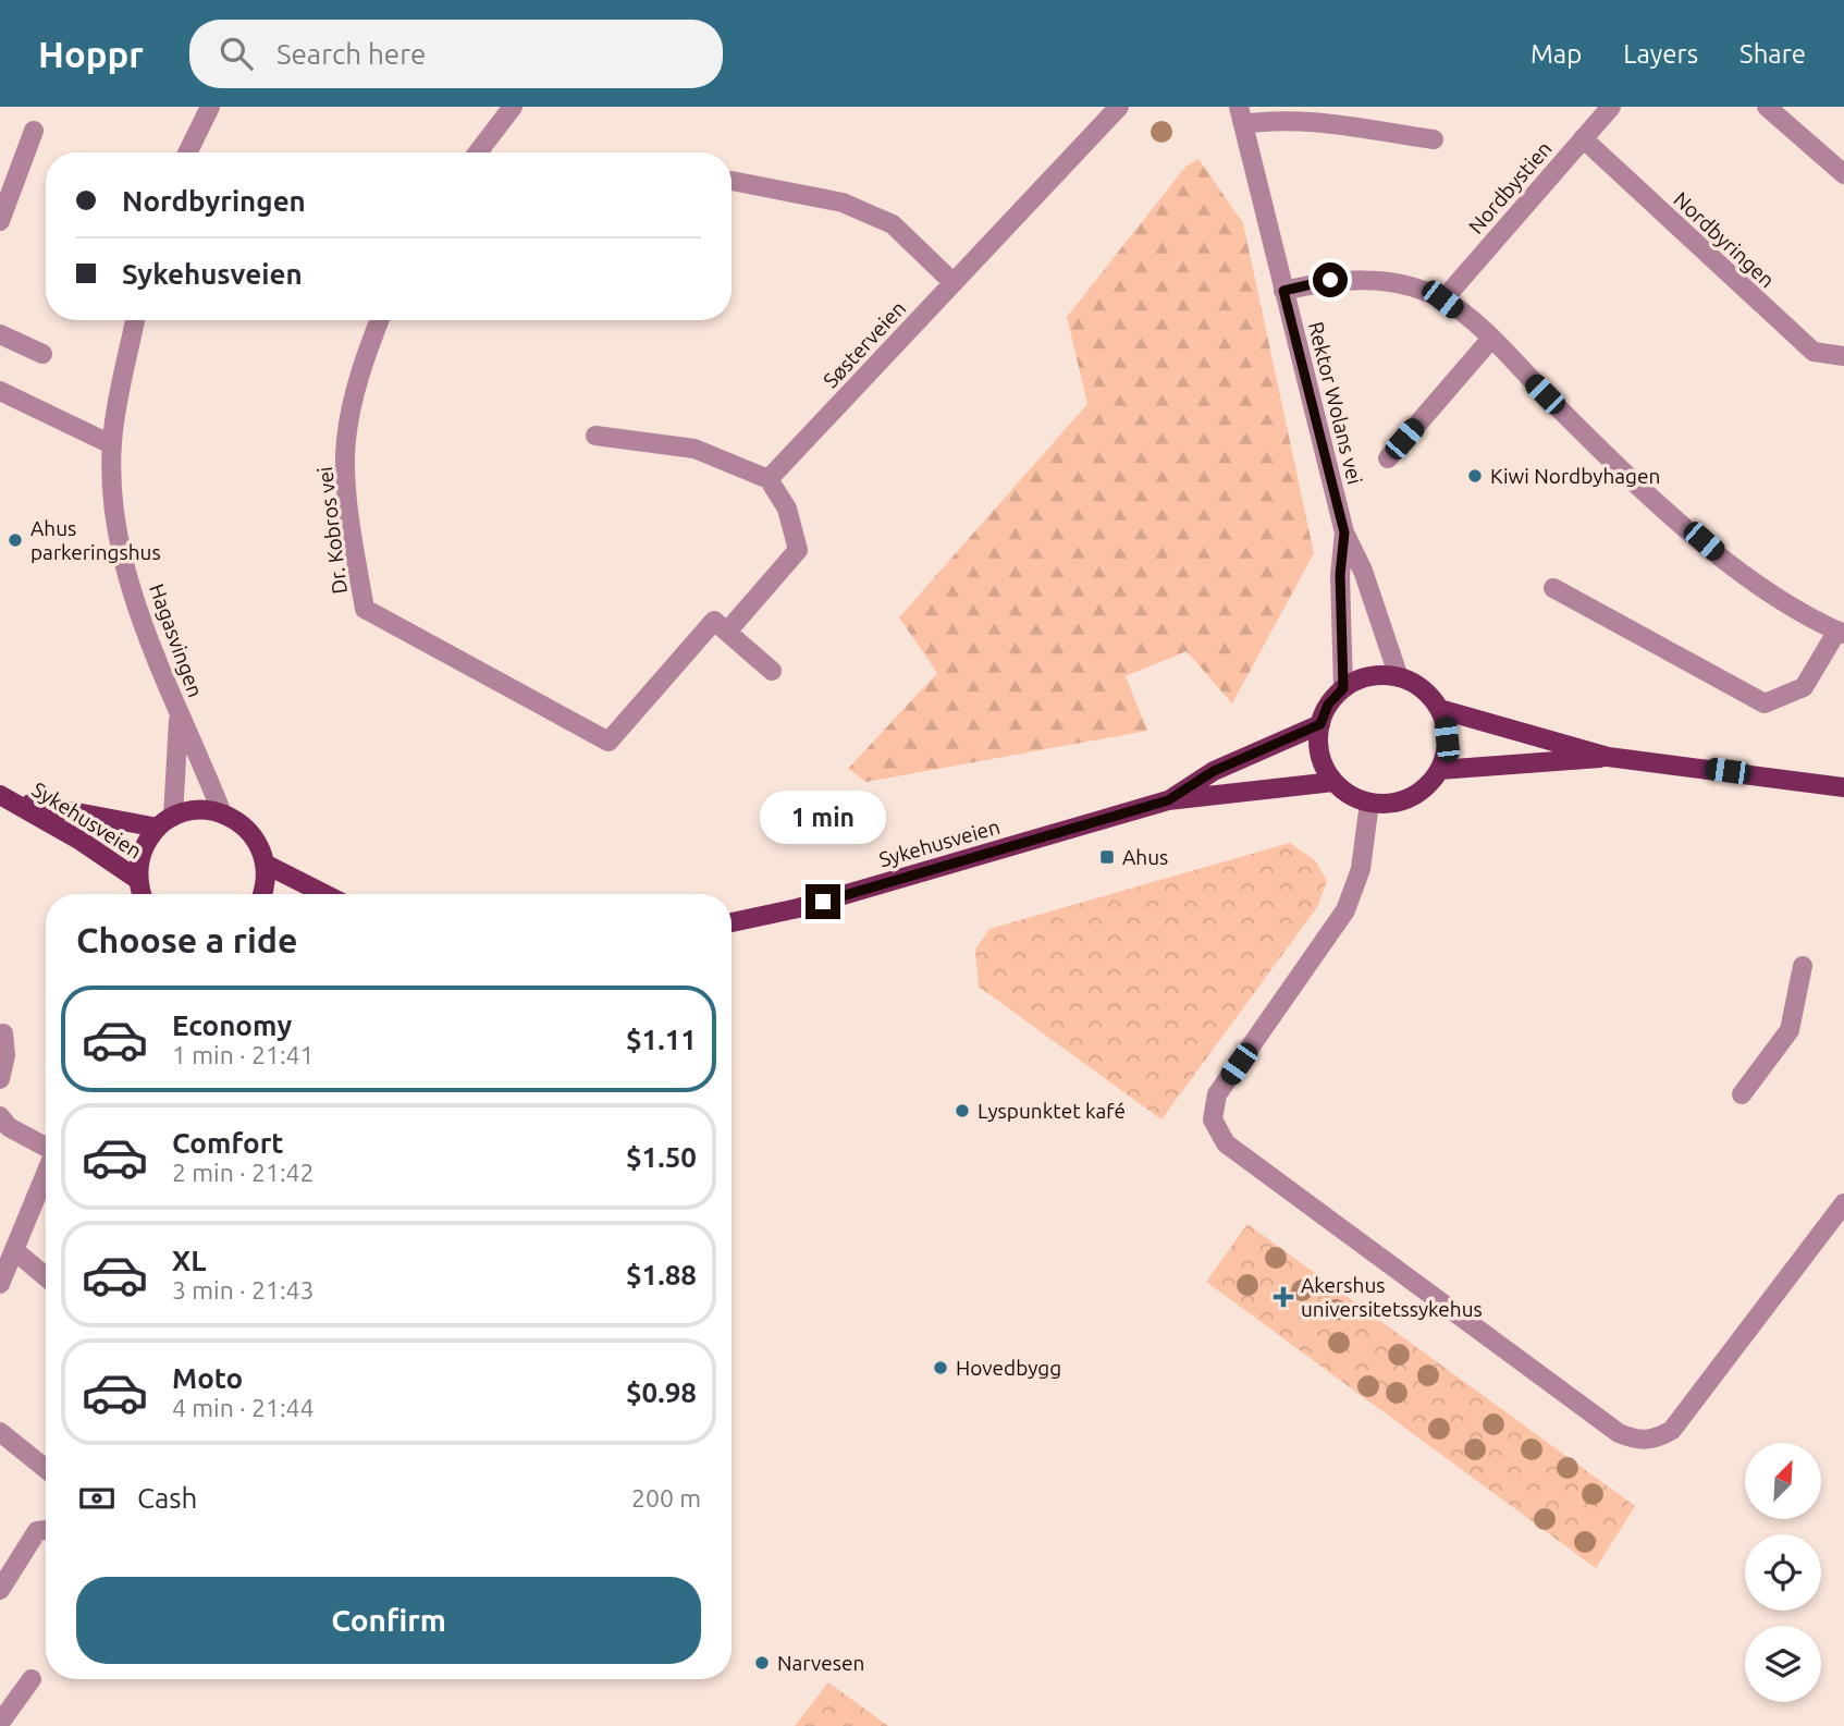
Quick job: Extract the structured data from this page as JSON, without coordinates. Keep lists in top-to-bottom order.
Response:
{
  "streets": {
    "main road": ["Sykehusveien"],
    "street": [
      "Nordbystien",
      "Nordbyringen",
      "Søsterveien",
      "Rektor Wolans vei",
      "Dr. Kobros vei",
      "Hagasvingen"
    ]
  },
  "crossings": [
    ["Nordbystien", "Nordbyringen"],
    ["Rektor Wolans vei", "Sykehusveien"],
    ["Hagasvingen", "Sykehusveien"]
  ],
  "places": {
    "other": [
      "Kiwi Nordbyhagen",
      "Ahus parkeringshus",
      "Lyspunktet kafé",
      "Hovedbygg",
      "Narvesen"
    ],
    "transit": ["Ahus"],
    "health": ["Akershus universitetssykehus"]
  },
  "north": "top right",
  "page": {
    "header": "Hoppr",
    "search": "Search here",
    "nav": ["Map", "Layers", "Share"],
    "banner": ["Nordbyringen", "Sykehusveien"],
    "bubble": "1 min",
    "heading": "Choose a ride",
    "list": [
      {
        "name": "Economy",
        "note": "1 min · 21:41",
        "value": "$1.11"
      },
      {
        "name": "Comfort",
        "note": "2 min · 21:42",
        "value": "$1.50"
      },
      {
        "name": "XL",
        "note": "3 min · 21:43",
        "value": "$1.88"
      },
      {
        "name": "Moto",
        "note": "4 min · 21:44",
        "value": "$0.98"
      }
    ],
    "pay": ["Cash", "200 m"],
    "buttons": "Confirm"
  }
}
